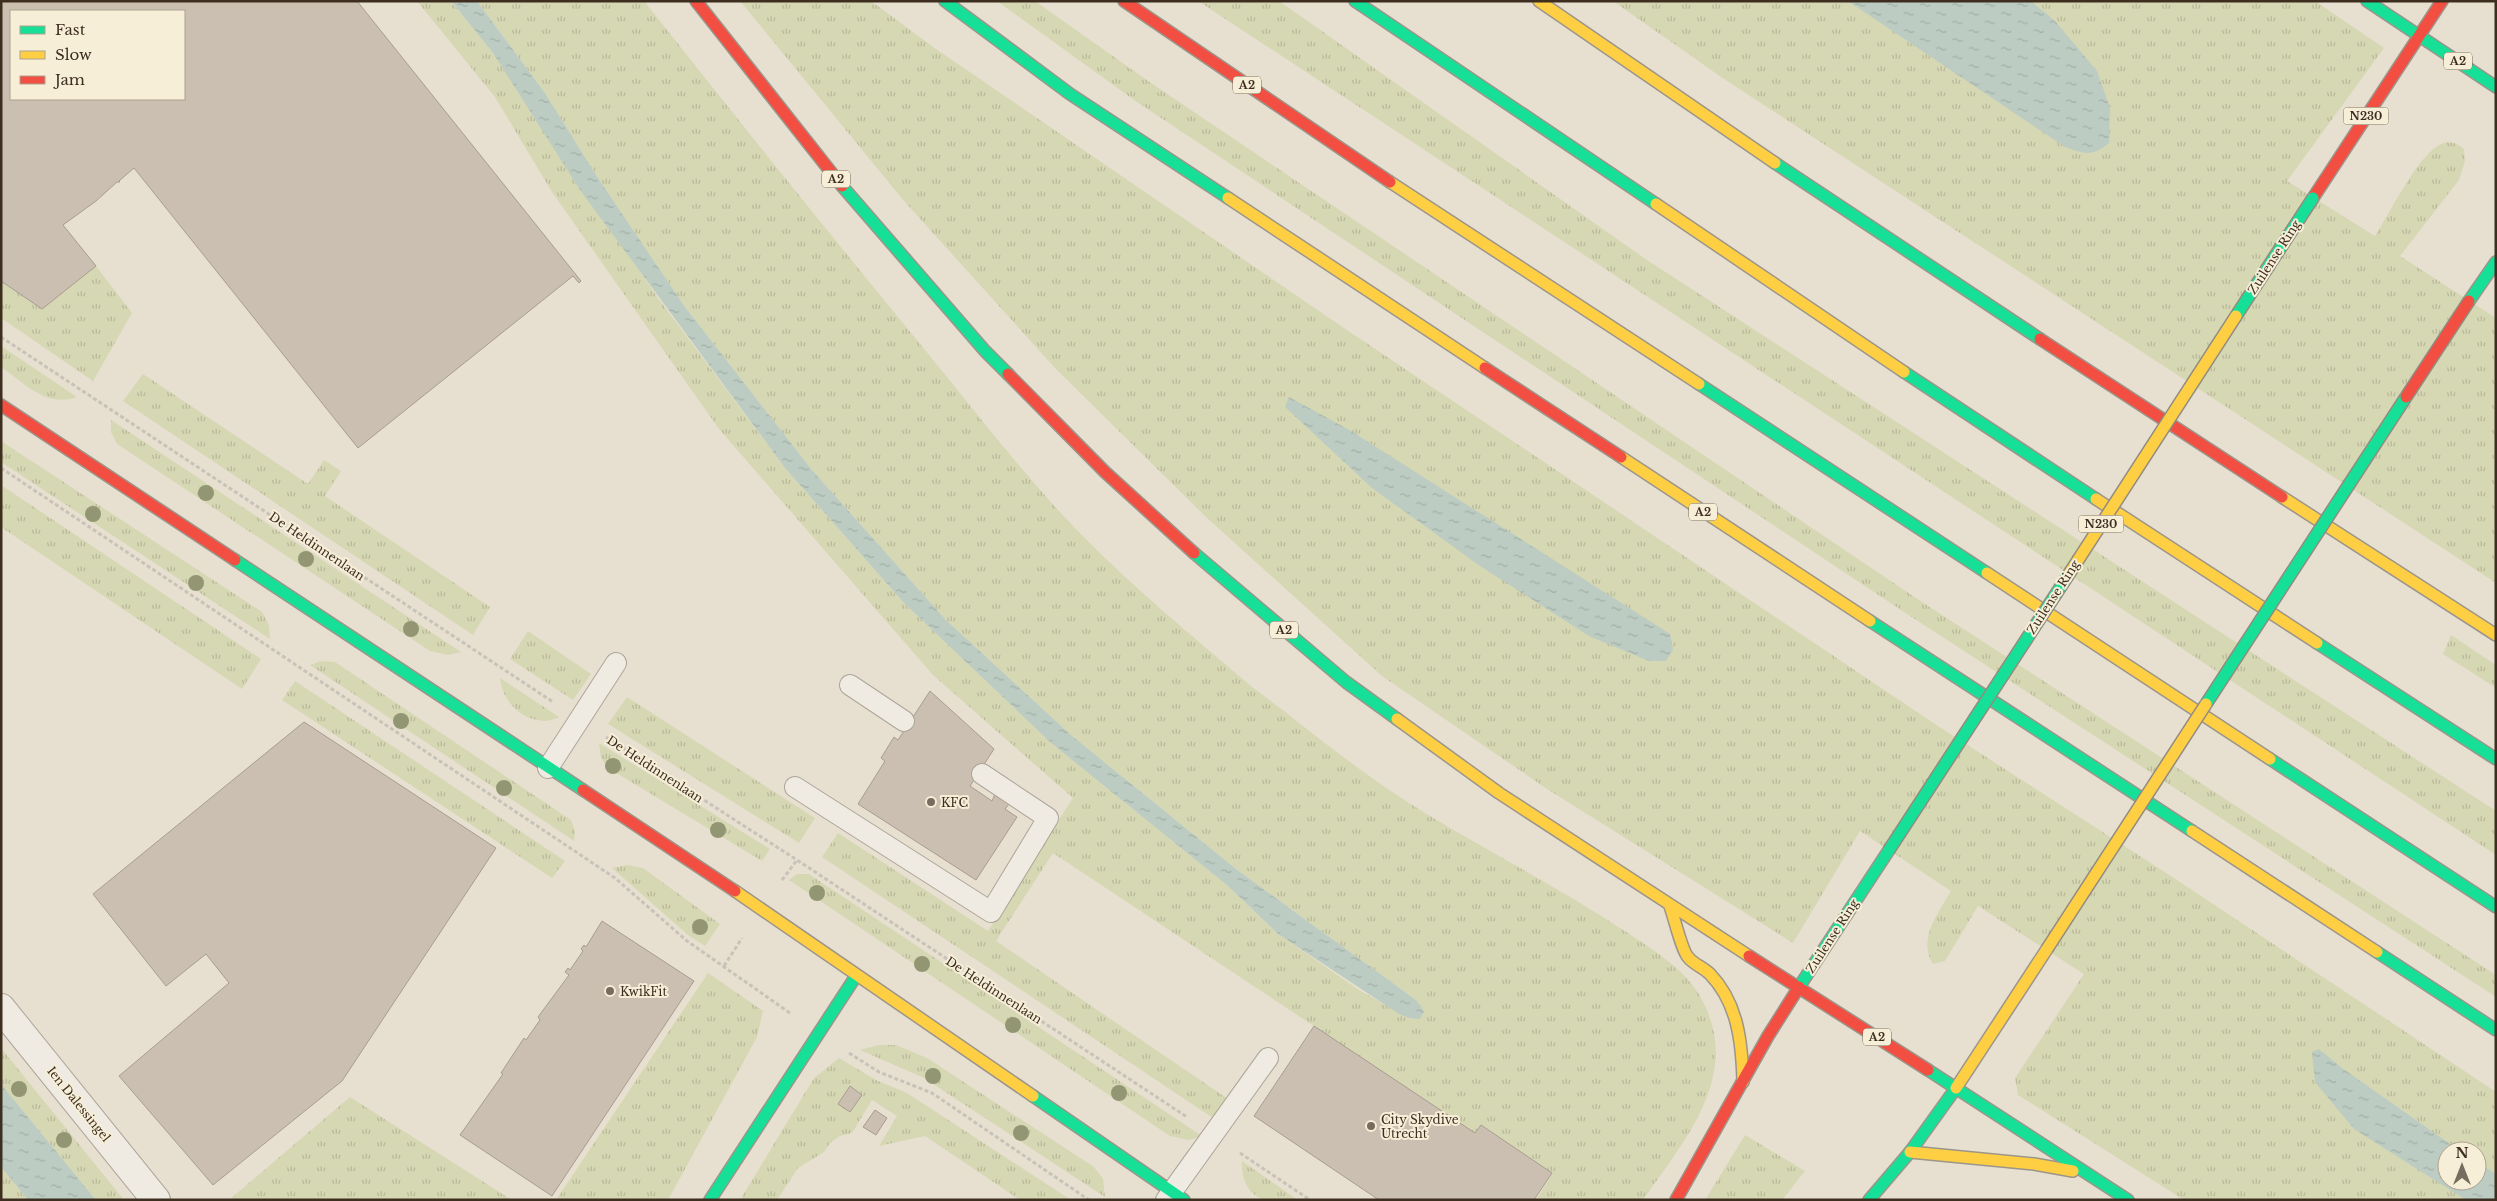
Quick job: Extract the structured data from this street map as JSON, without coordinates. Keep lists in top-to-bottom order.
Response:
{
  "streets": {
    "main road": ["A2", "N230", "Zuilense Ring"],
    "street": ["Ien Dalessingel"],
    "path": ["De Heldinnenlaan"]
  },
  "crossings": [
    ["A2", "Zuilense Ring"]
  ],
  "places": ["KFC", "KwikFit", "City Skydive Utrecht"],
  "legend": ["Fast", "Slow", "Jam"],
  "north": "top"
}
